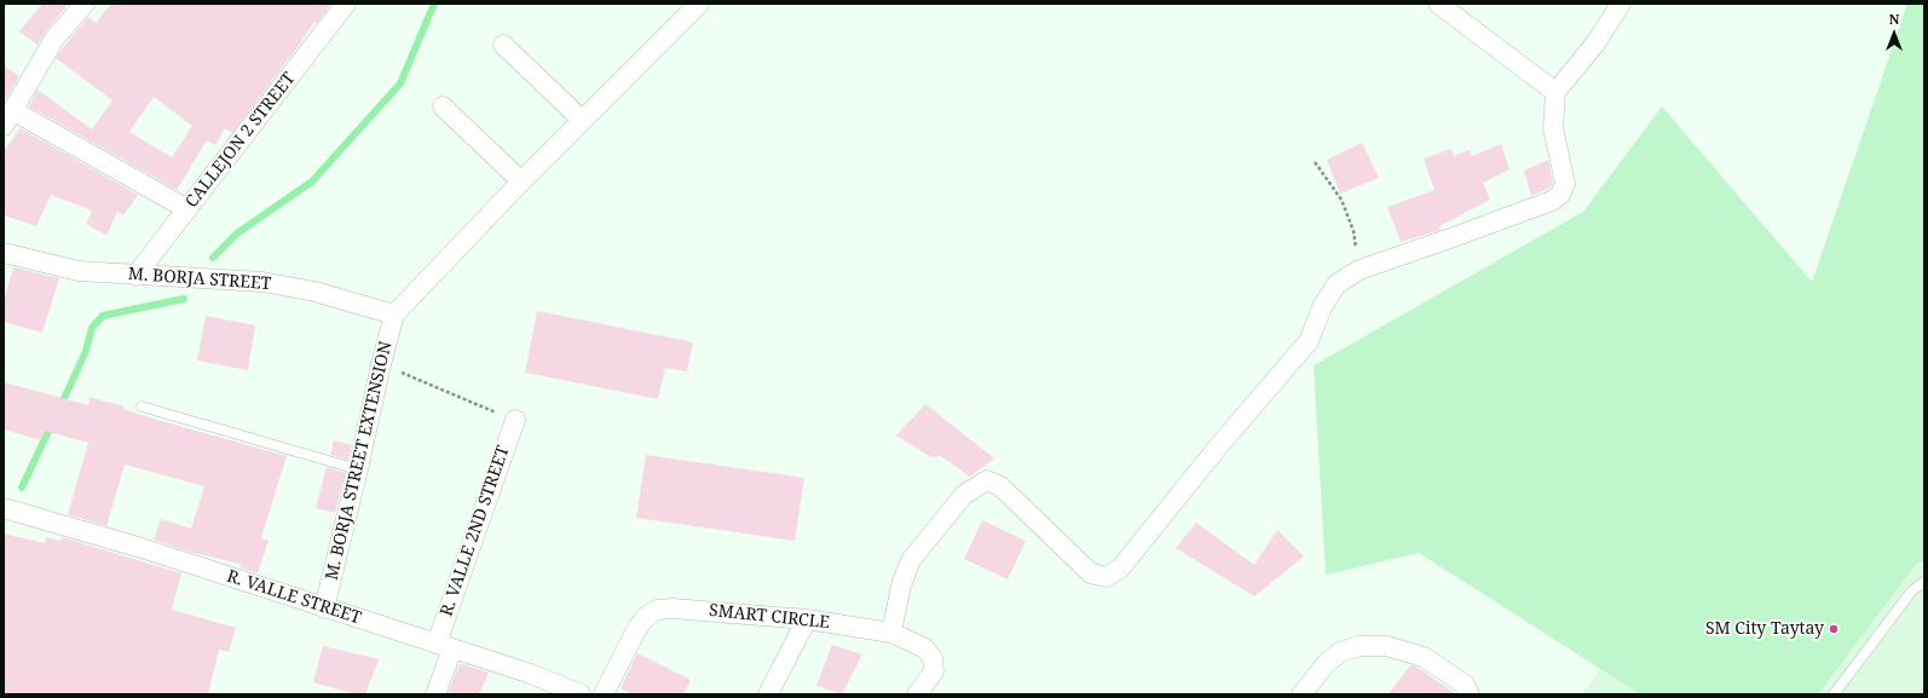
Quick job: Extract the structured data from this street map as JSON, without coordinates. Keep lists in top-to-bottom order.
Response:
{
  "streets": {
    "street": [
      "CALLEJON 2 STREET",
      "M. BORJA STREET",
      "M. BORJA STREET EXTENSION",
      "R. VALLE 2ND STREET",
      "R. VALLE STREET",
      "SMART CIRCLE"
    ]
  },
  "crossings": [
    ["CALLEJON 2 STREET", "M. BORJA STREET"],
    ["M. BORJA STREET", "M. BORJA STREET EXTENSION"],
    ["M. BORJA STREET EXTENSION", "R. VALLE STREET"],
    ["R. VALLE 2ND STREET", "R. VALLE STREET"]
  ],
  "places": ["SM City Taytay"],
  "north": "top"
}
